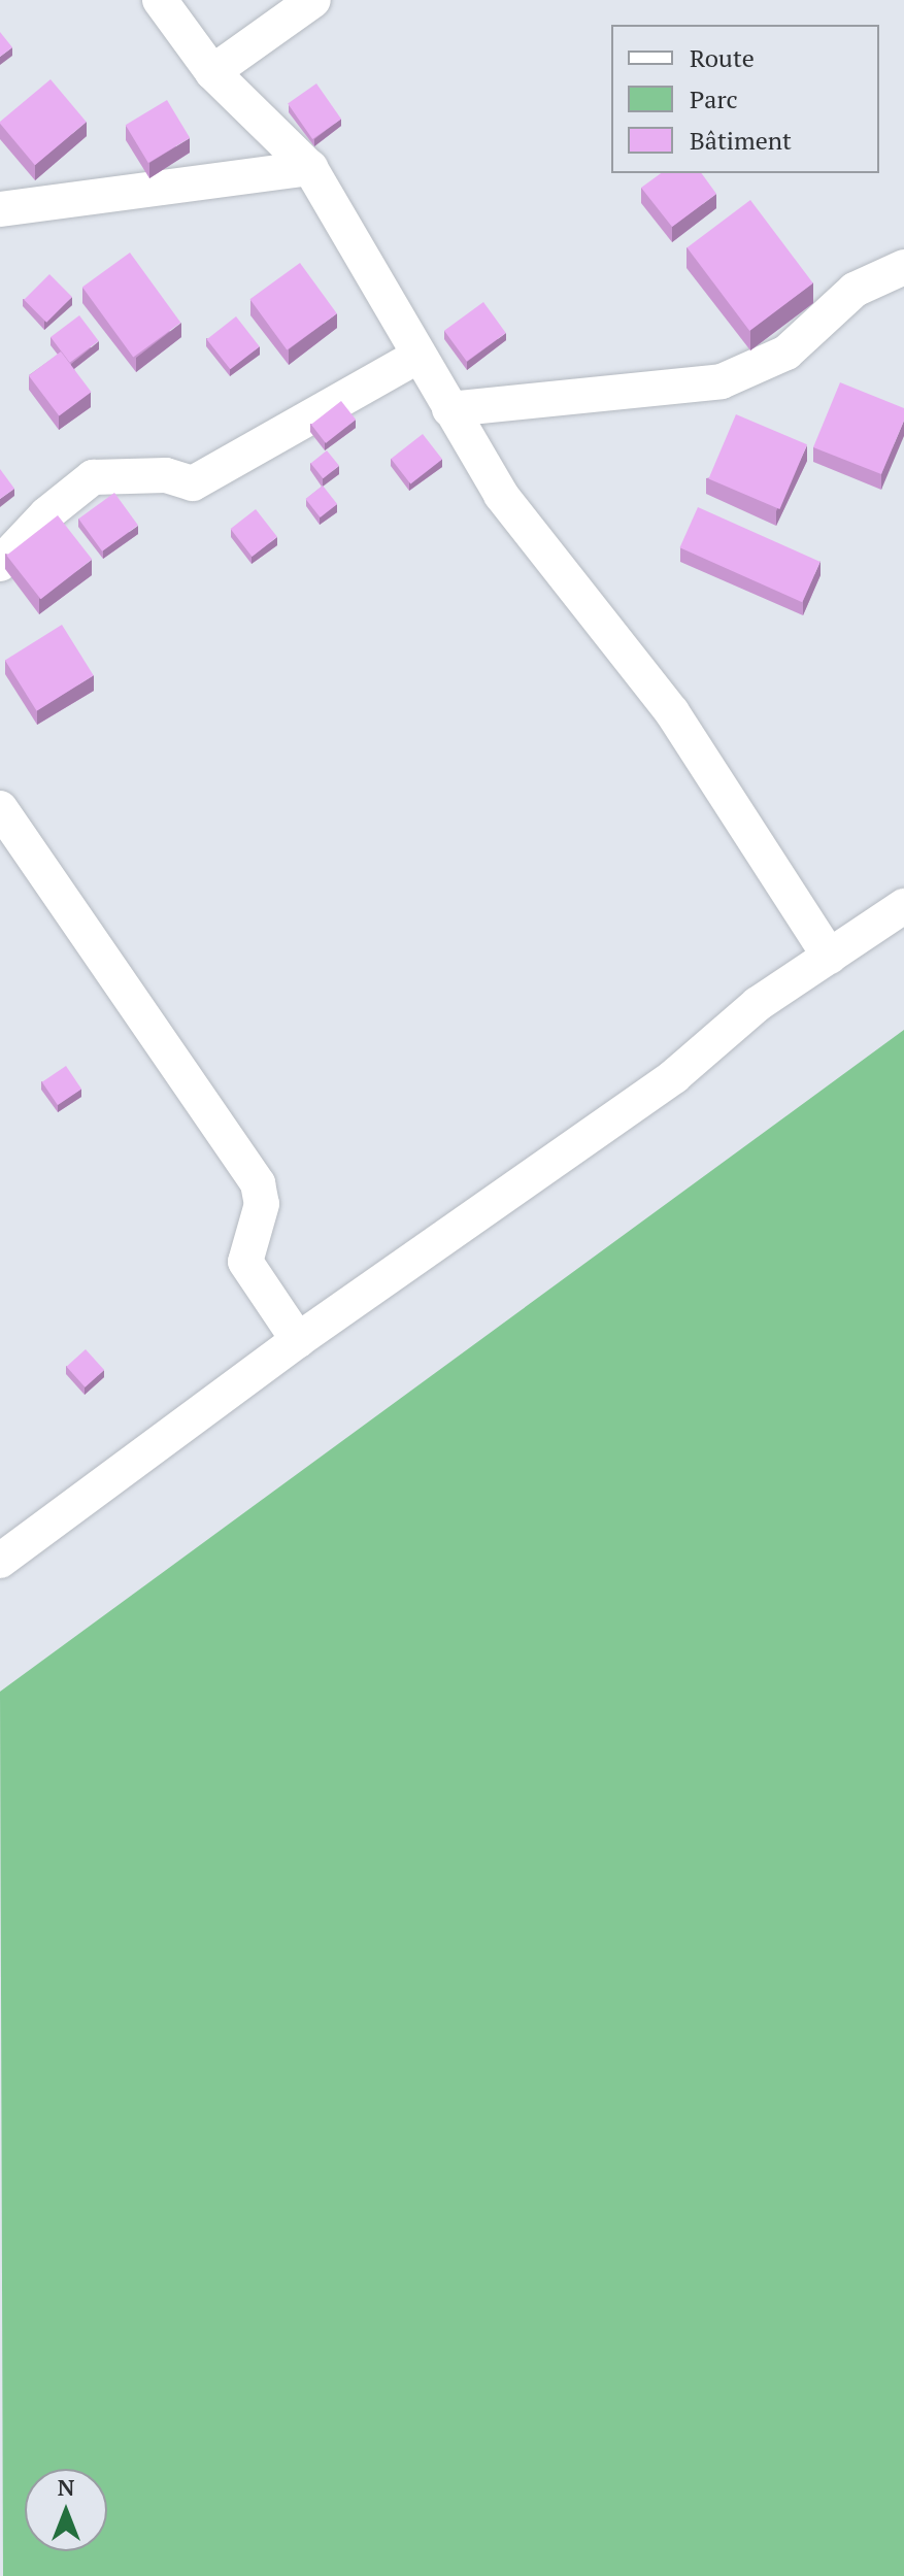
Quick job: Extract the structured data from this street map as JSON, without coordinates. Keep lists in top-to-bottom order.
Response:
{
  "legend": ["Route", "Parc", "Bâtiment"],
  "north": "top"
}
